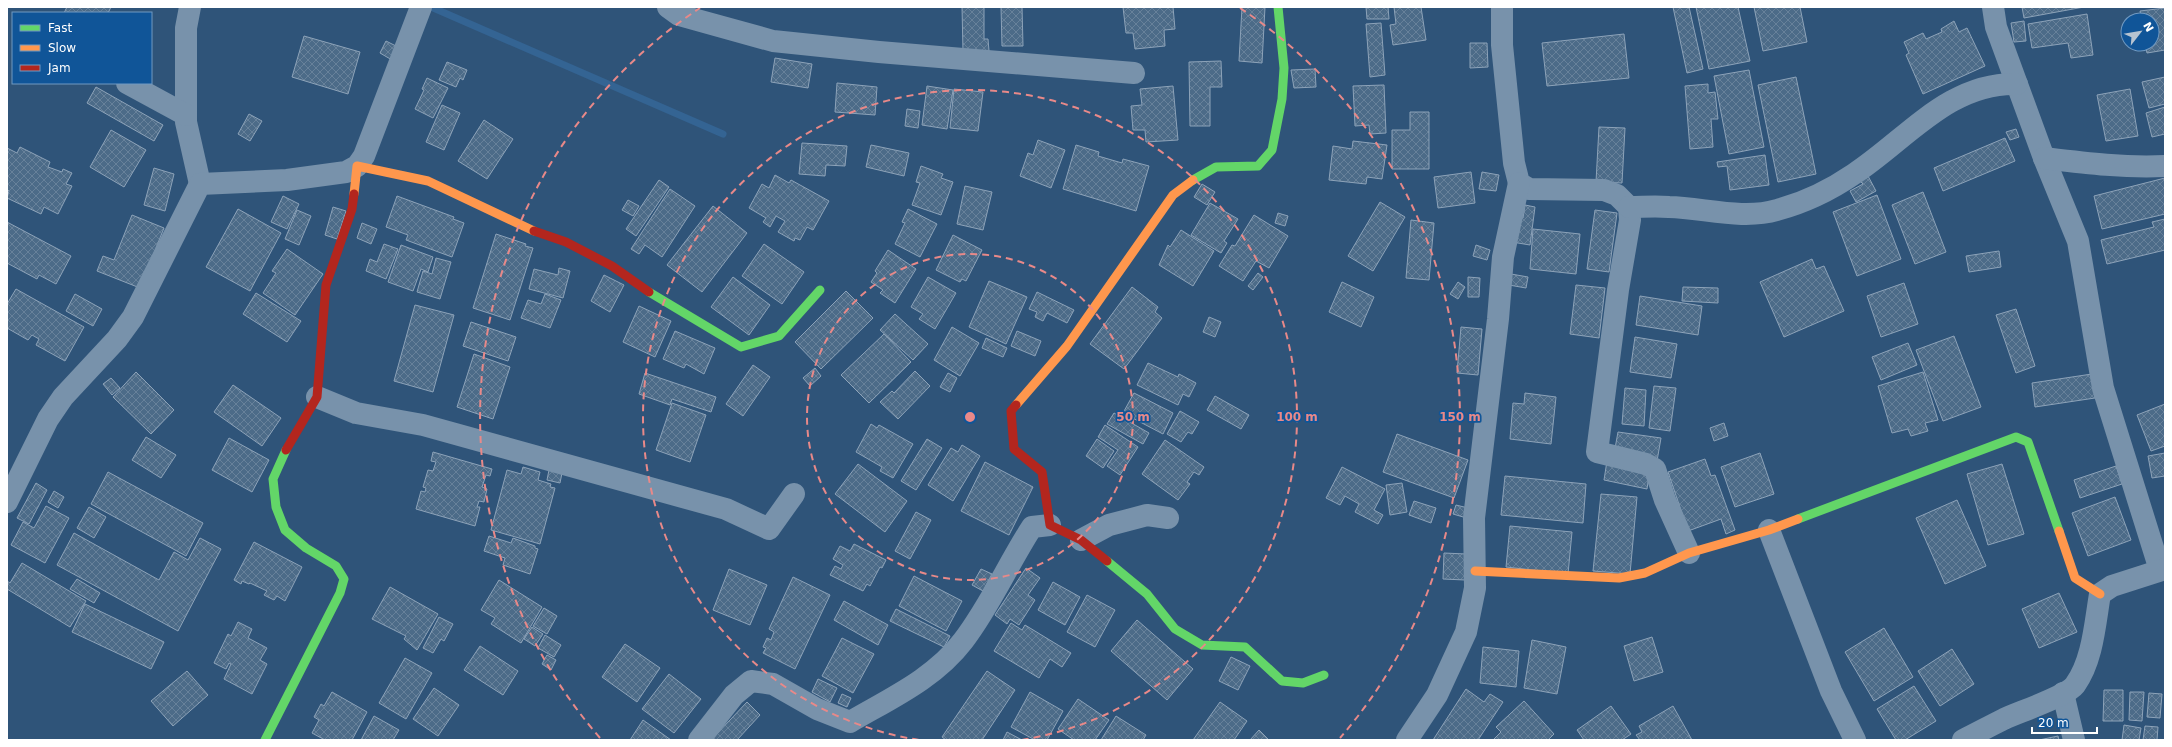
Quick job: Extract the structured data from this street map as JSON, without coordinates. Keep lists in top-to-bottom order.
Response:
{
  "legend": ["Fast", "Slow", "Jam"],
  "scale_bar": "20 m",
  "north": "top right",
  "rings": ["50 m", "100 m", "150 m"]
}
